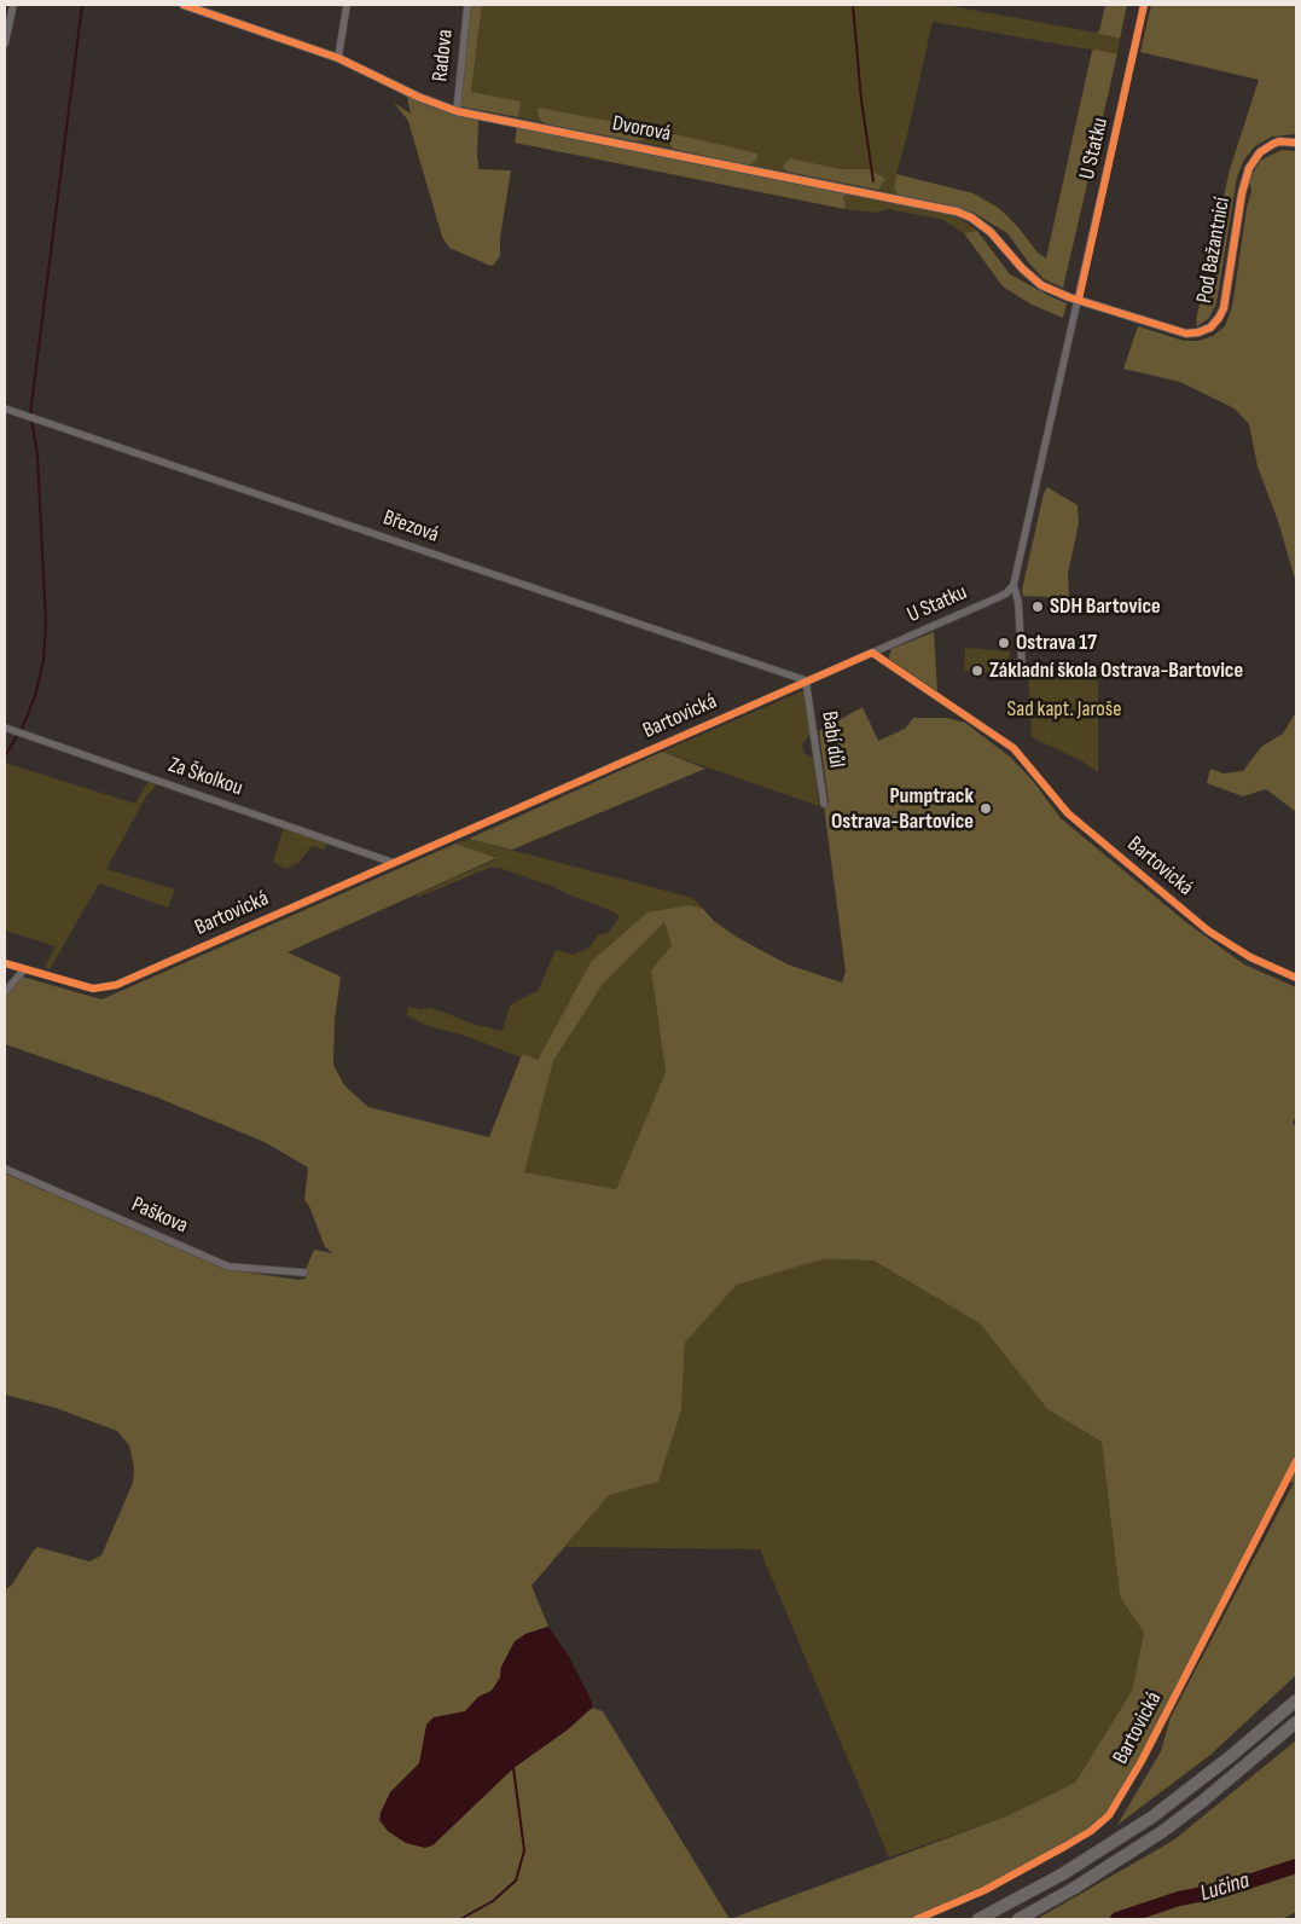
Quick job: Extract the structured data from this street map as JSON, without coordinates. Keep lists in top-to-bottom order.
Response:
{
  "streets": {
    "street": [
      "Radova",
      "Dvorová",
      "U Statku",
      "Pod Bažantnicí",
      "Březová",
      "Bartovická",
      "Babí důl",
      "Za Školkou",
      "Paškova"
    ]
  },
  "crossings": [
    ["Radova", "Dvorová"],
    ["Dvorová", "U Statku"],
    ["Dvorová", "Pod Bažantnicí"],
    ["U Statku", "Pod Bažantnicí"],
    ["U Statku", "Bartovická"],
    ["Březová", "Bartovická"],
    ["Březová", "Babí důl"],
    ["Bartovická", "Babí důl"],
    ["Bartovická", "Za Školkou"]
  ],
  "water": ["Lučina"],
  "parks": ["Sad kapt. Jaroše"],
  "places": [
    "SDH Bartovice",
    "Ostrava 17",
    "Základní škola Ostrava-Bartovice",
    "Pumptrack Ostrava-Bartovice"
  ]
}
